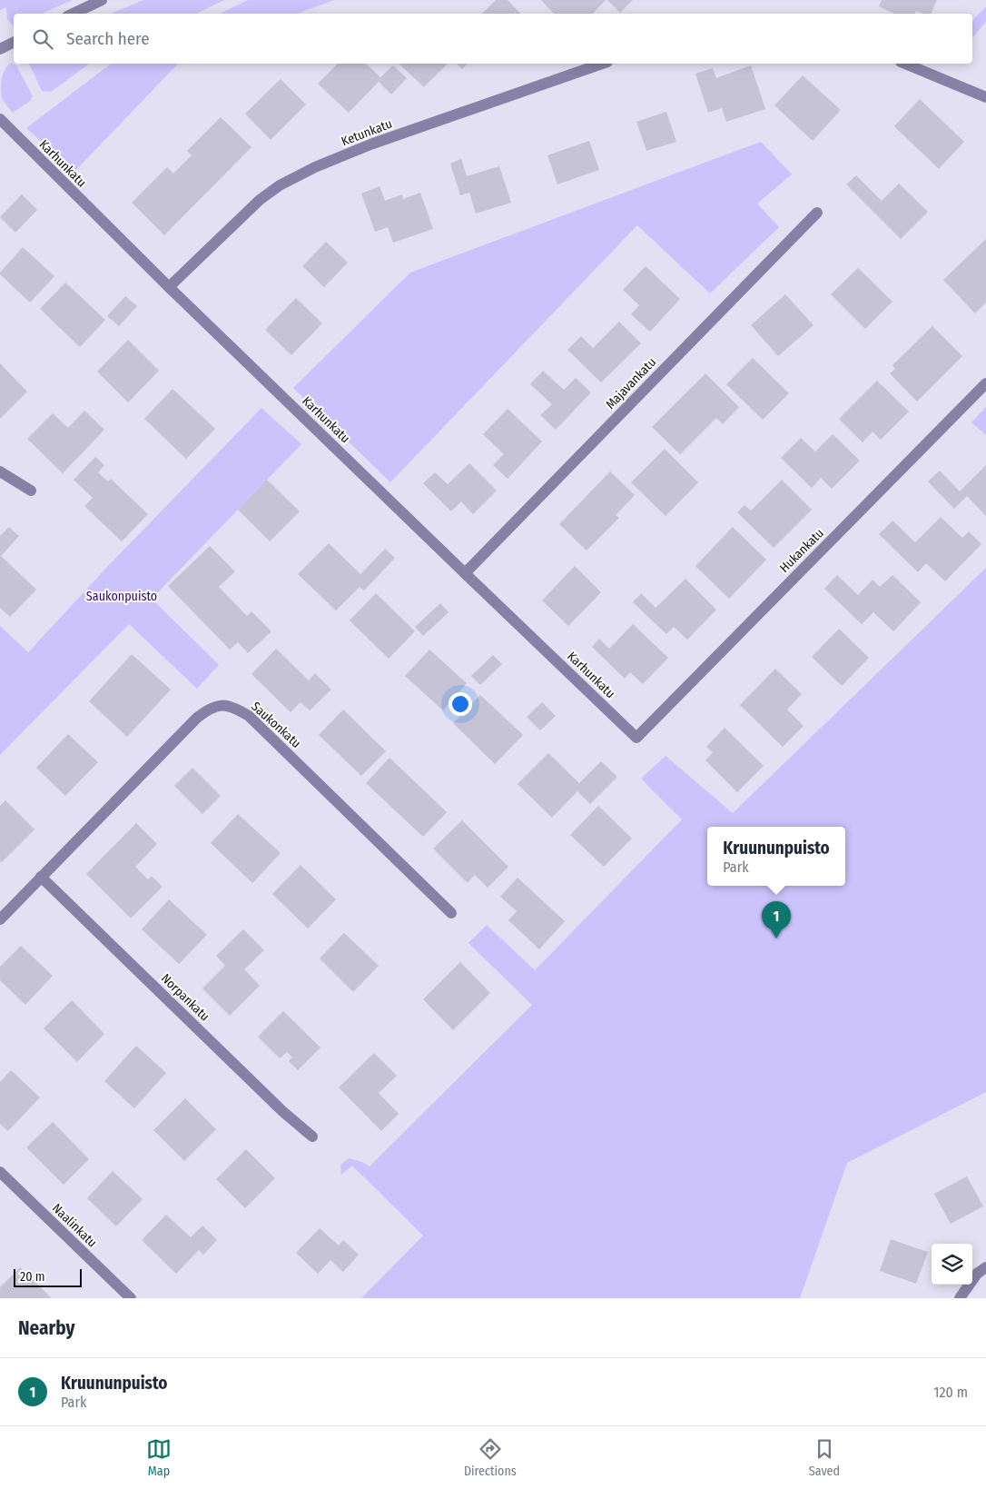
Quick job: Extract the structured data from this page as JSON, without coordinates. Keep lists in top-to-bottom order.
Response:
{
  "streets": {
    "street": [
      "Ketunkatu",
      "Karhunkatu",
      "Majavankatu",
      "Hukankatu",
      "Saukonkatu",
      "Norpankatu",
      "Naalinkatu"
    ]
  },
  "crossings": [
    ["Ketunkatu", "Karhunkatu"],
    ["Karhunkatu", "Majavankatu"],
    ["Karhunkatu", "Hukankatu"],
    ["Saukonkatu", "Norpankatu"]
  ],
  "parks": ["Saukonpuisto"],
  "scale_bar": "20 m",
  "page": {
    "search": "Search here",
    "popup": ["Kruununpuisto", "Park"],
    "pins": "1",
    "scale": "20 m",
    "heading": "Nearby",
    "list": [
      {
        "mark": "1",
        "name": "Kruununpuisto",
        "note": "Park",
        "value": "120 m"
      }
    ],
    "nav": ["Map", "Directions", "Saved"]
  }
}
